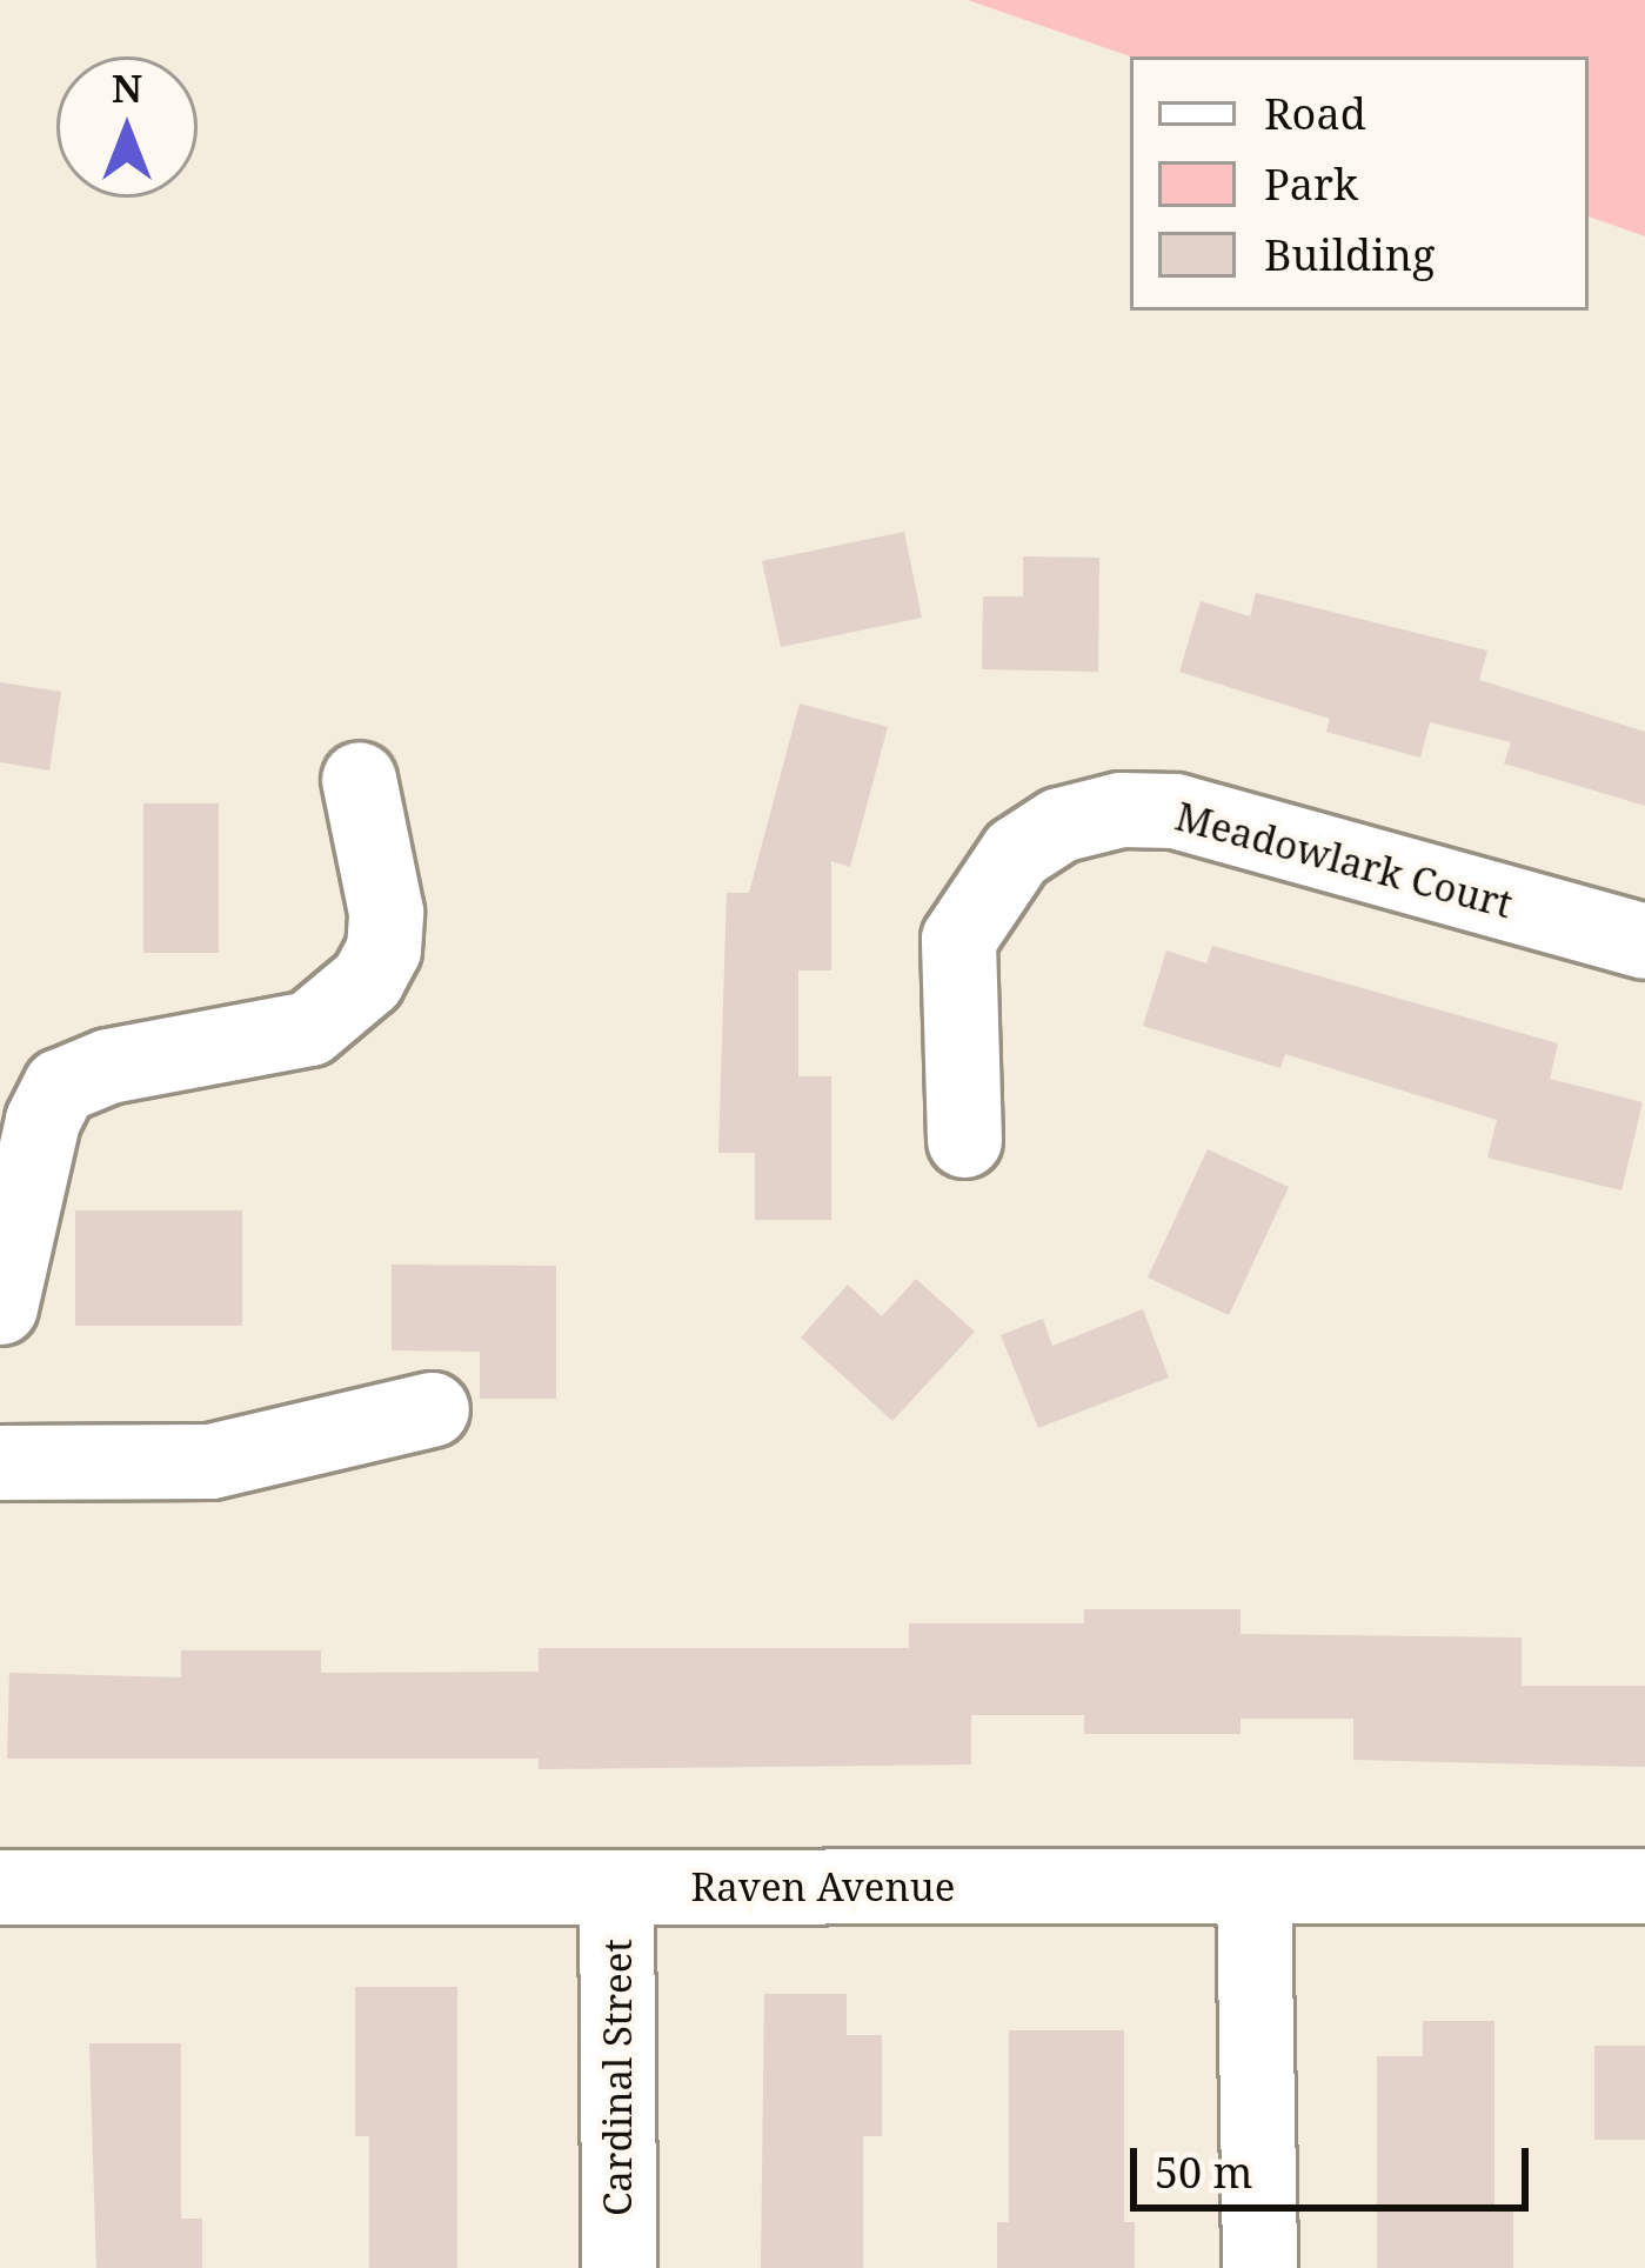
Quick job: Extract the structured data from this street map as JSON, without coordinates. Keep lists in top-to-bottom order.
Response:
{
  "streets": {
    "street": ["Meadowlark Court", "Raven Avenue", "Cardinal Street"]
  },
  "crossings": [
    ["Raven Avenue", "Cardinal Street"]
  ],
  "legend": ["Road", "Park", "Building"],
  "scale_bar": "50 m",
  "north": "top"
}
